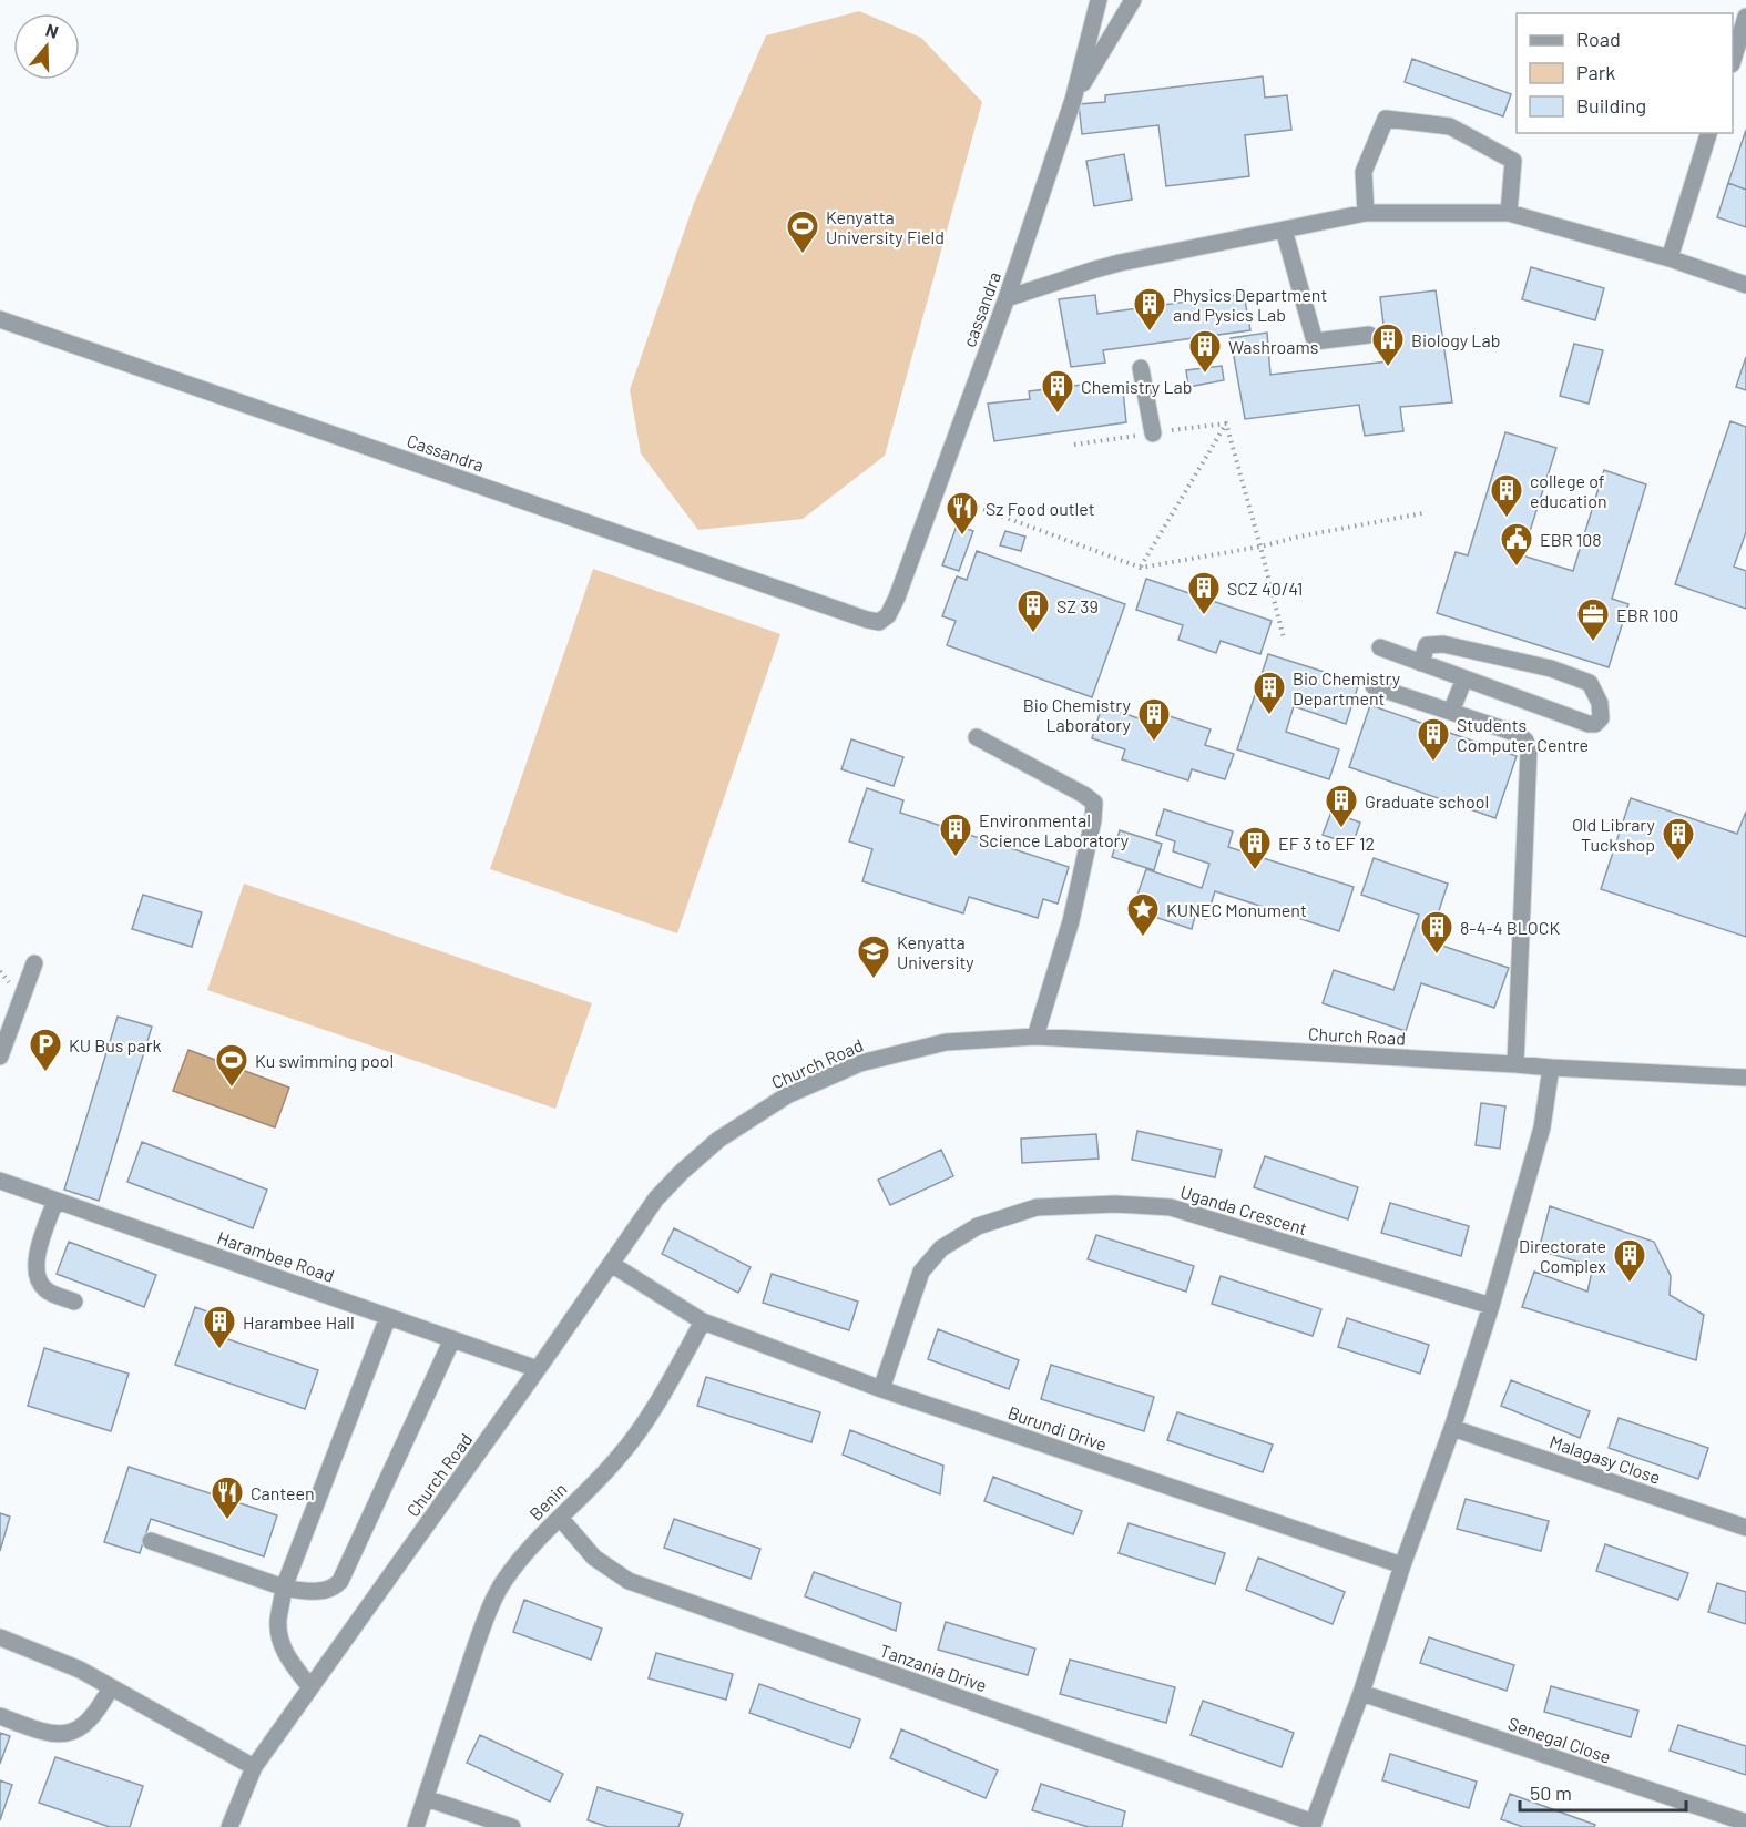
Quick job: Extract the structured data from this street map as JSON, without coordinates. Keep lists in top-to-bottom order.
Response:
{
  "streets": {
    "lane": [
      "cassandra",
      "Cassandra",
      "Church Road",
      "Uganda Crescent",
      "Harambee Road",
      "Burundi Drive",
      "Malagasy Close",
      "Benin",
      "Tanzania Drive",
      "Senegal Close"
    ]
  },
  "crossings": [
    ["cassandra", "Cassandra"],
    ["Church Road", "Harambee Road"],
    ["Uganda Crescent", "Burundi Drive"],
    ["Burundi Drive", "Benin"],
    ["Benin", "Tanzania Drive"]
  ],
  "places": {
    "sports": ["Kenyatta University Field", "Ku swimming pool"],
    "building": [
      "Physics Department and Pysics Lab",
      "Biology Lab",
      "Washroams",
      "Chemistry Lab",
      "college of education",
      "SCZ 40/41",
      "SZ 39",
      "Bio Chemistry Department",
      "Bio Chemistry Laboratory",
      "Students Computer Centre",
      "Graduate school",
      "Environmental Science Laboratory",
      "Old Library Tuckshop",
      "EF 3 to EF 12",
      "8-4-4 BLOCK",
      "Directorate Complex",
      "Harambee Hall"
    ],
    "restaurant": ["Sz Food outlet", "Canteen"],
    "public building": ["EBR 108"],
    "office": ["EBR 100"],
    "place": ["KUNEC Monument"],
    "school or university": ["Kenyatta University"],
    "parking": ["KU Bus park"]
  },
  "legend": ["Road", "Park", "Building"],
  "scale_bar": "50 m",
  "north": "top"
}
